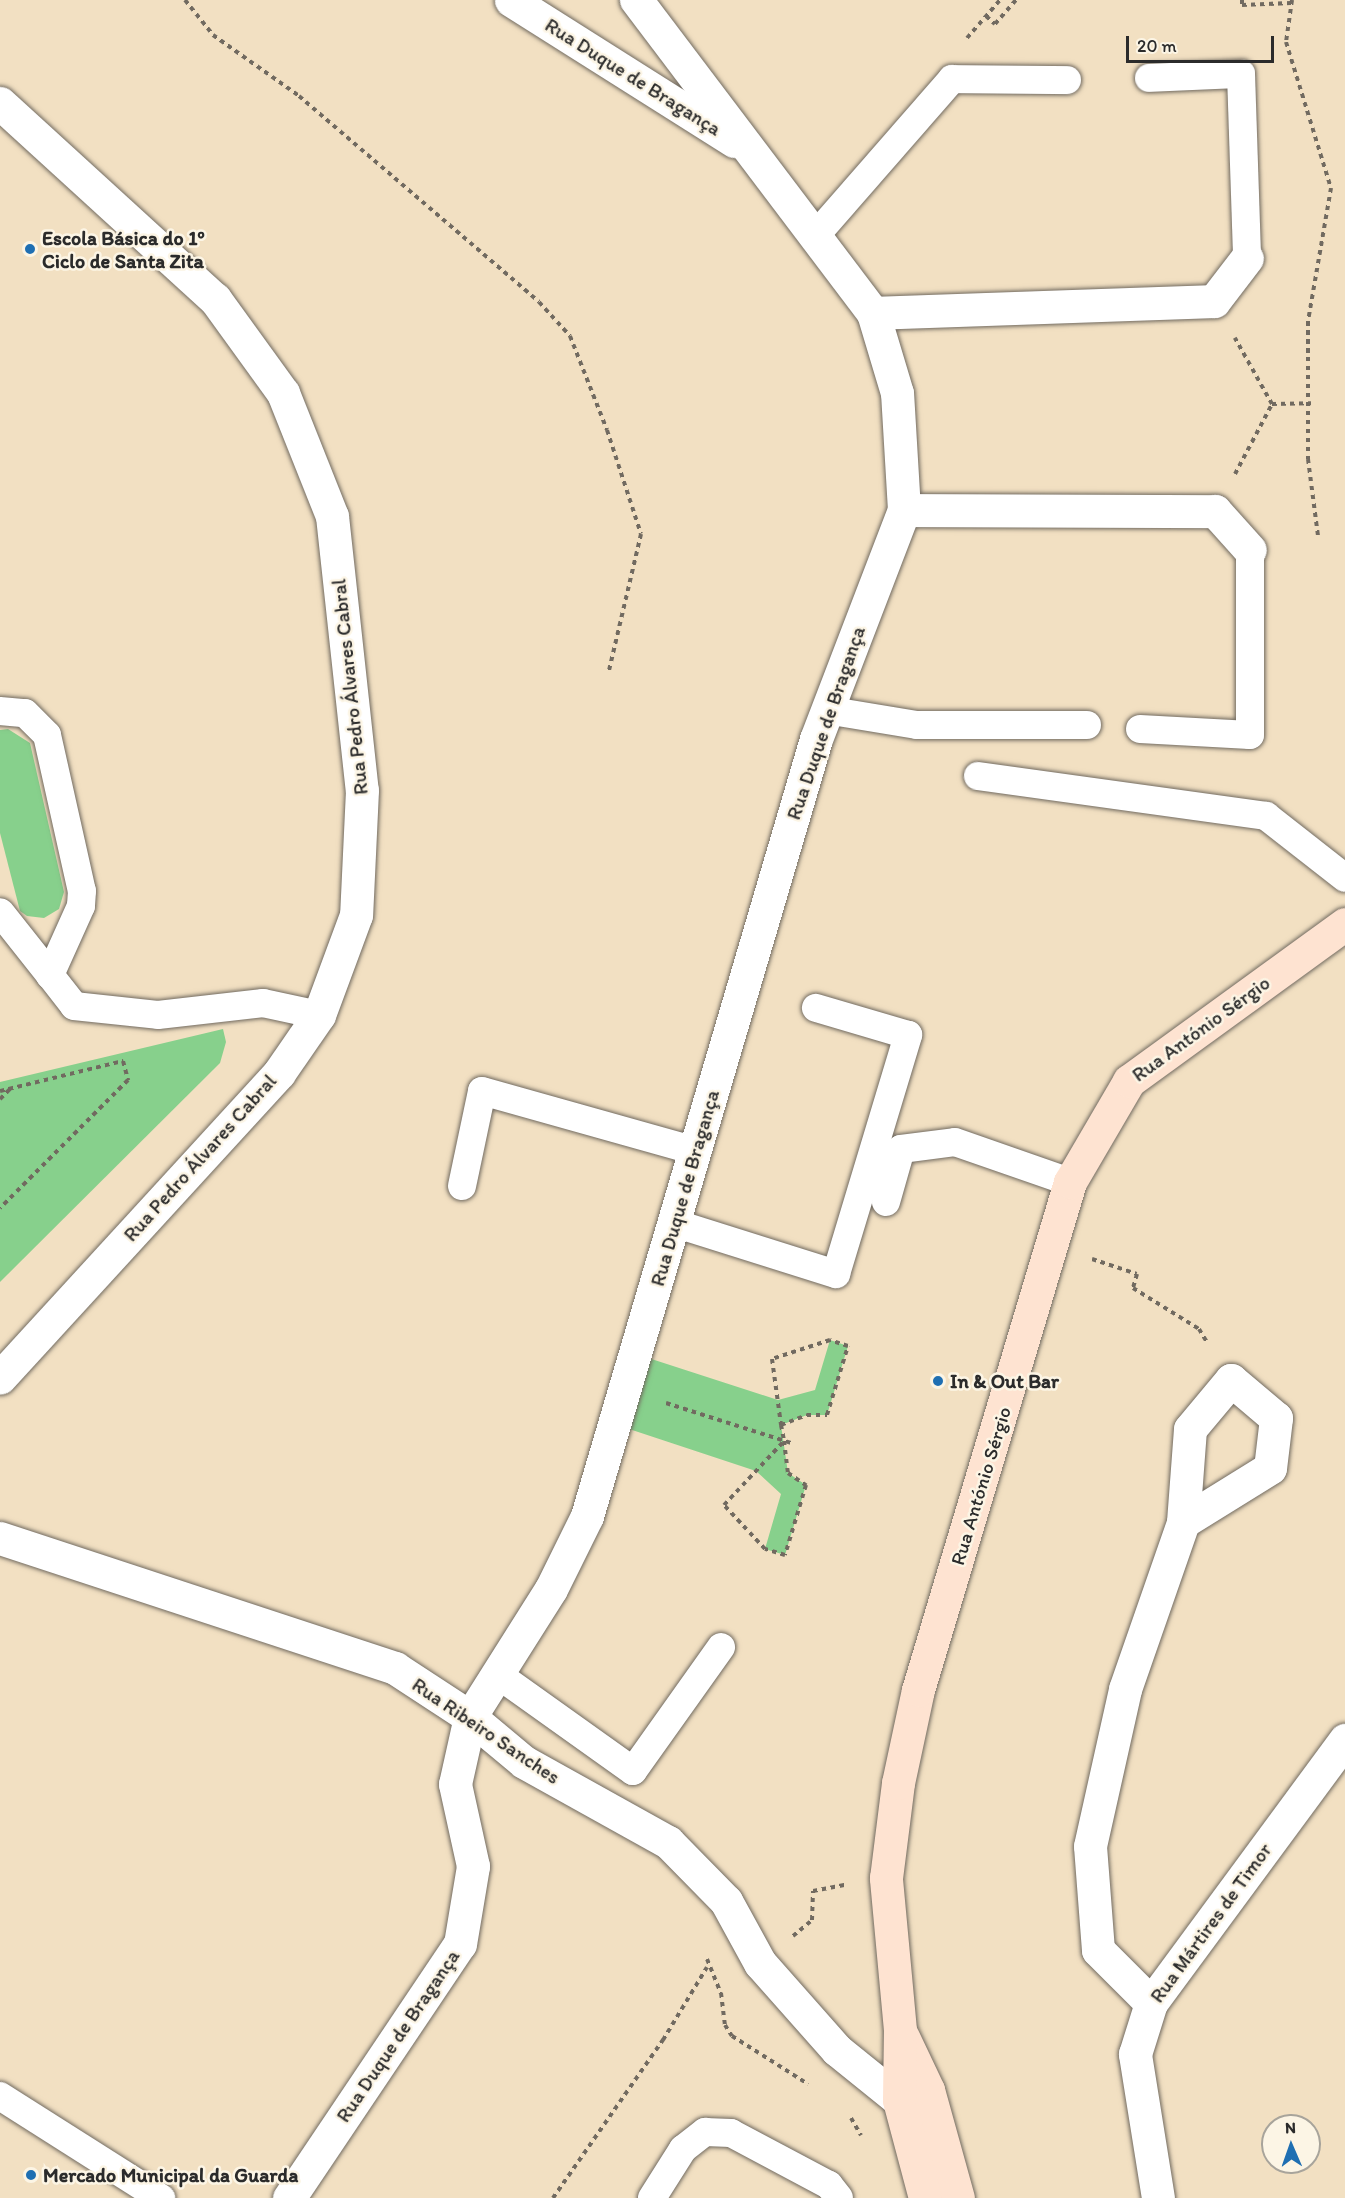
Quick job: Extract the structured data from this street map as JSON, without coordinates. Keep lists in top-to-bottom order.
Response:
{
  "streets": {
    "street": [
      "Rua Duque de Bragança",
      "Rua Pedro Álvares Cabral",
      "Rua António Sérgio",
      "Rua Ribeiro Sanches",
      "Rua Mártires de Timor"
    ]
  },
  "crossings": [
    ["Rua Duque de Bragança", "Rua Ribeiro Sanches"],
    ["Rua António Sérgio", "Rua Ribeiro Sanches"]
  ],
  "places": ["Escola Básica do 1º Ciclo de Santa Zita", "In & Out Bar", "Mercado Municipal da Guarda"],
  "scale_bar": "20 m",
  "north": "top"
}
